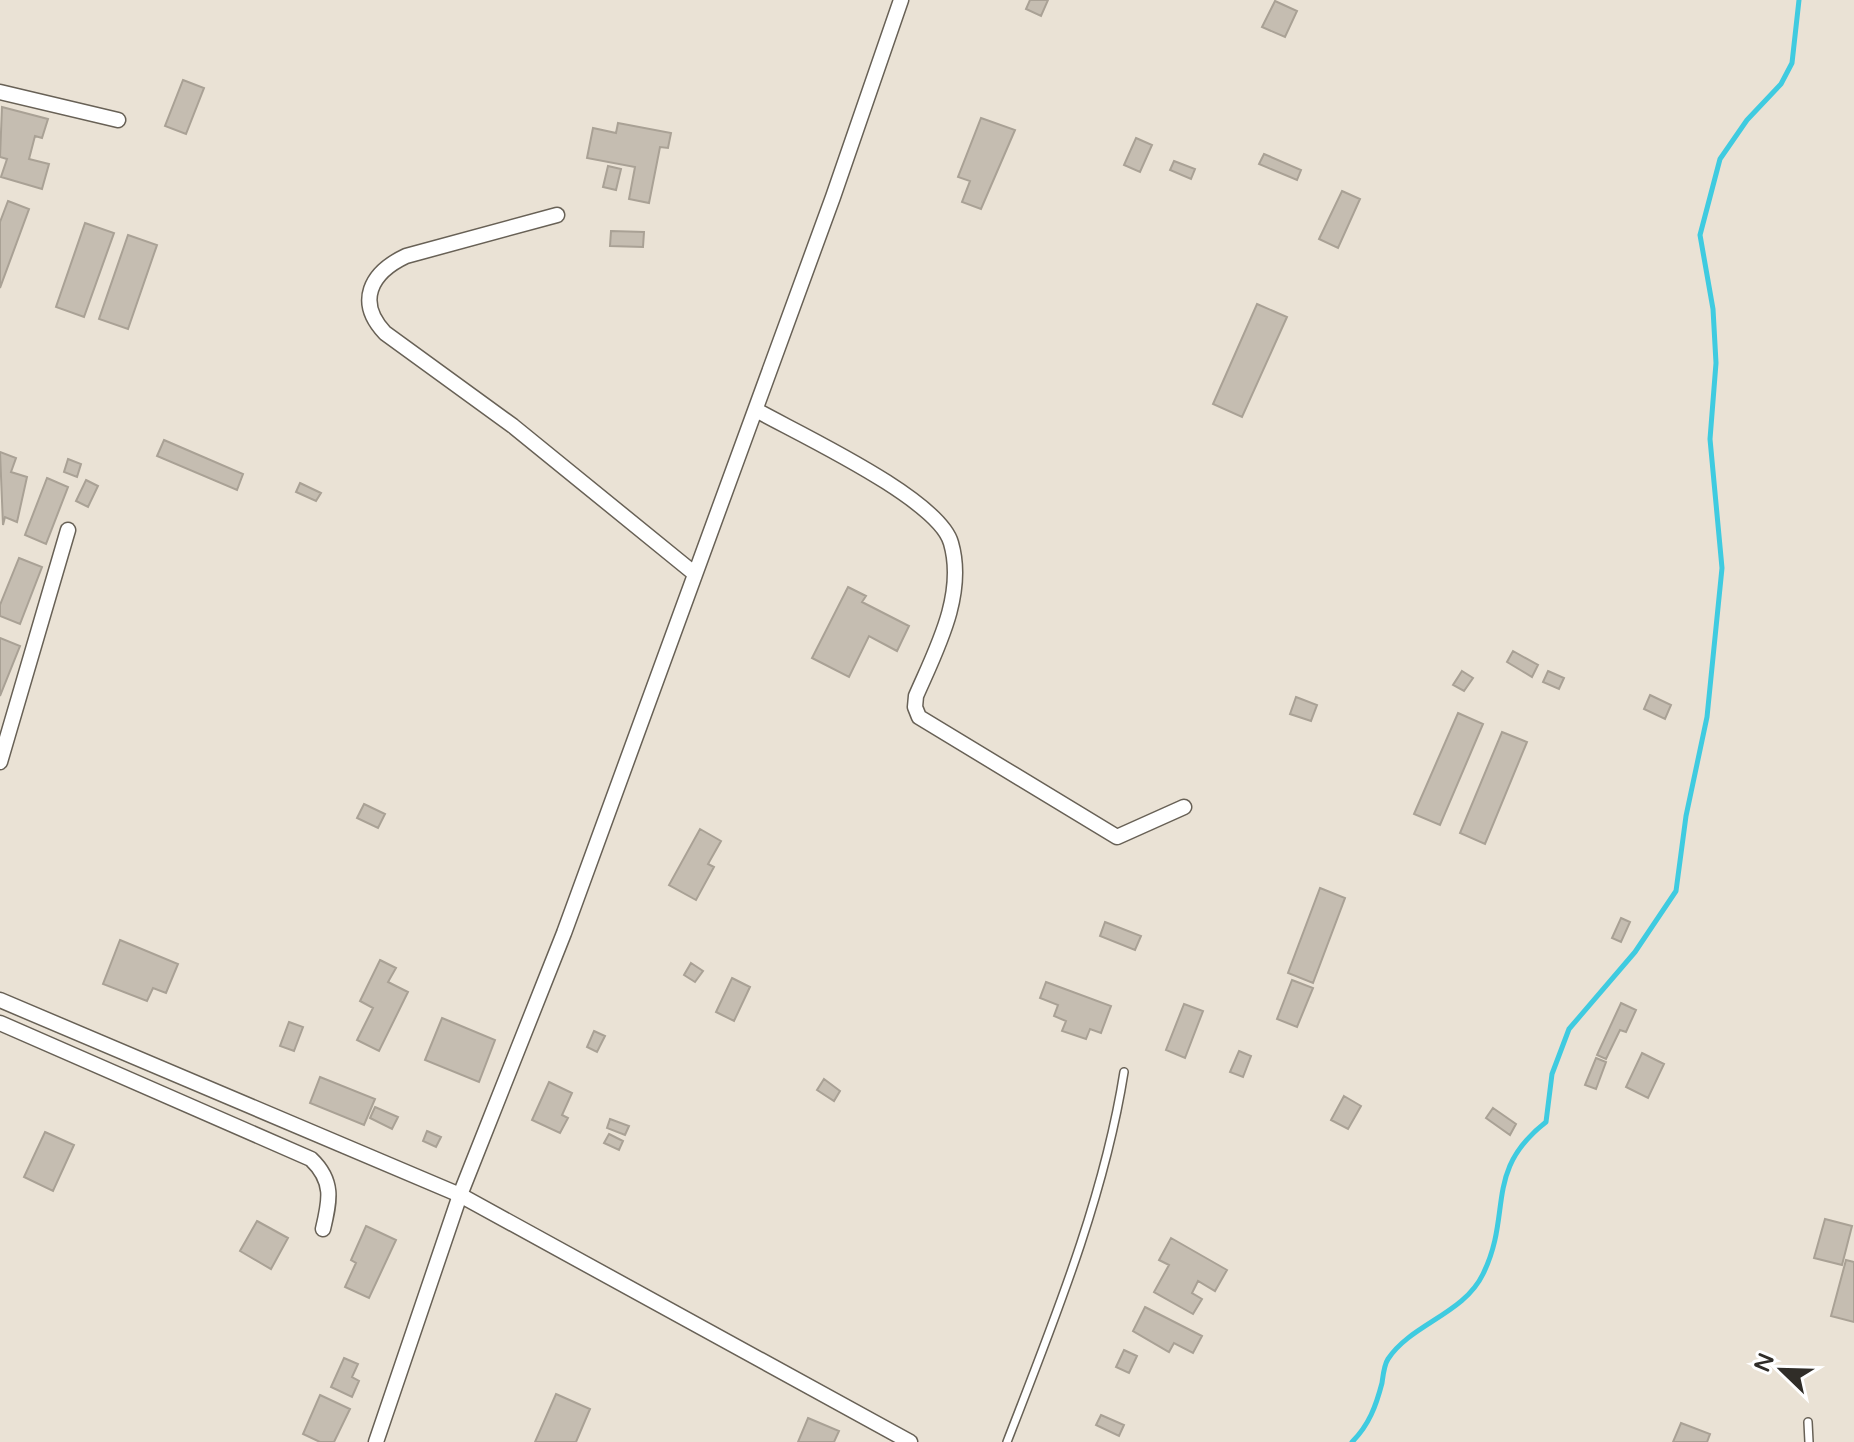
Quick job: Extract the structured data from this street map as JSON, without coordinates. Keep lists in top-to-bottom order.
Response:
{
  "north": "top left"
}
